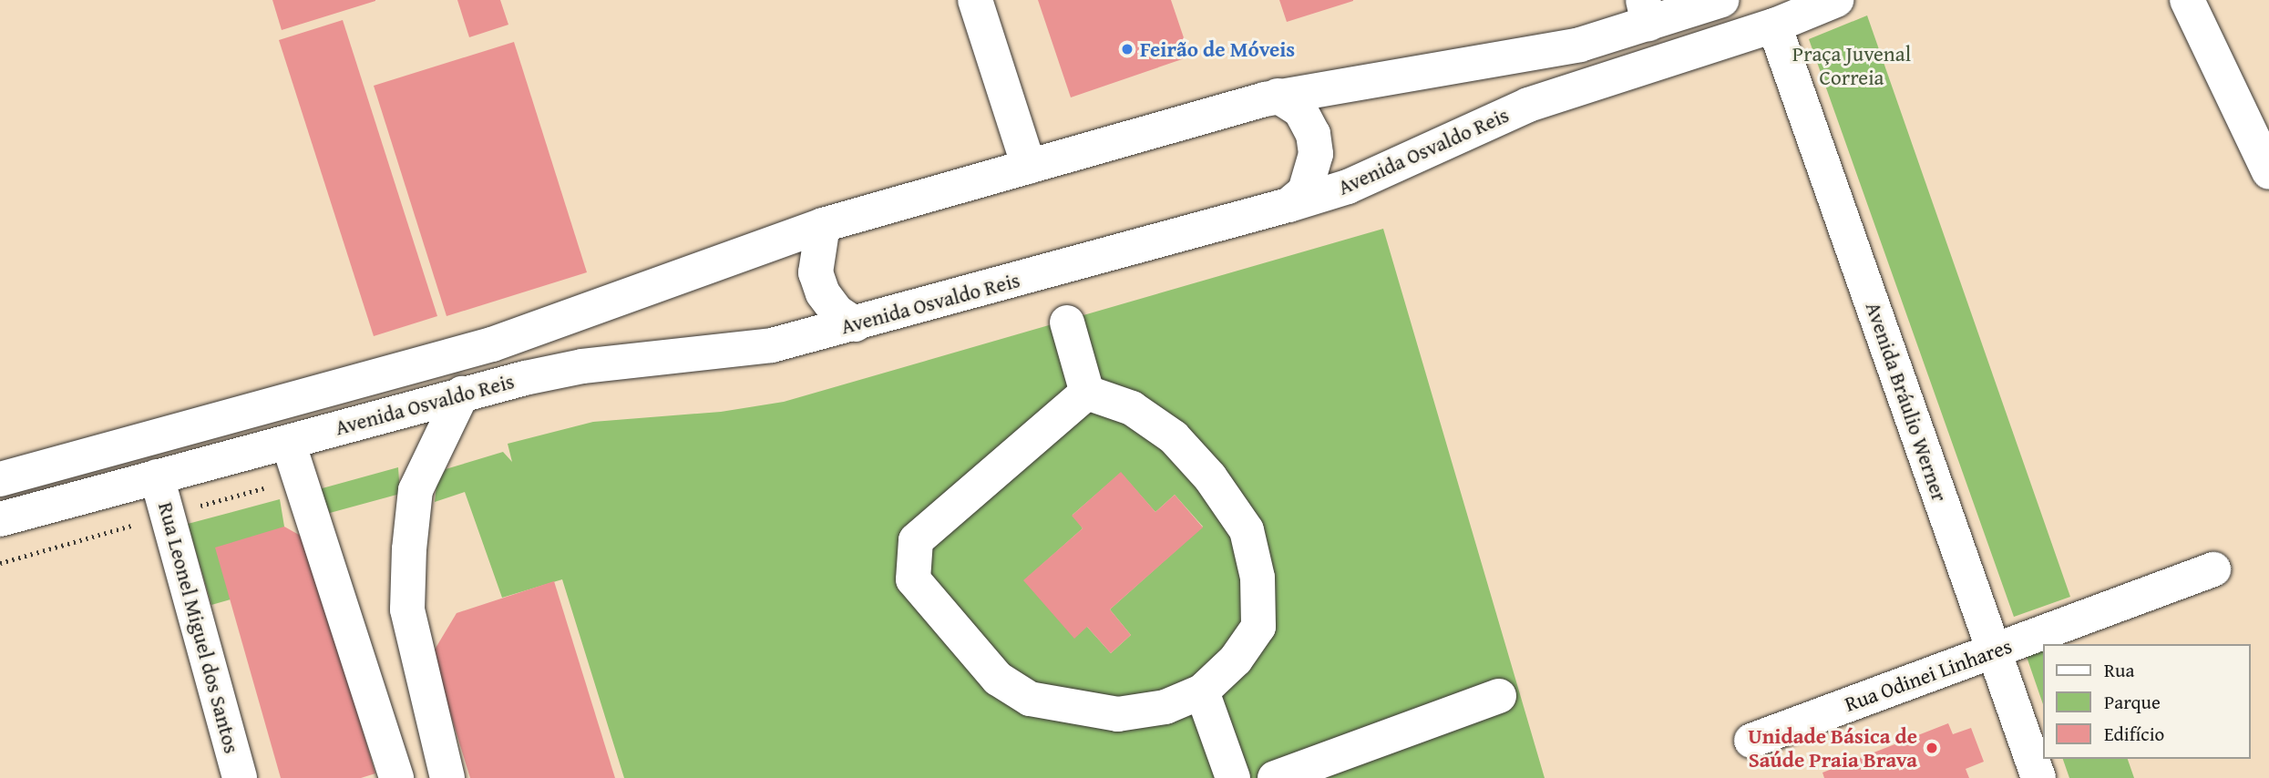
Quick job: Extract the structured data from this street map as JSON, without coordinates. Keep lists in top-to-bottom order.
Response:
{
  "streets": {
    "main road": [
      "Avenida Osvaldo Reis",
      "Avenida Bráulio Werner",
      "Rua Leonel Miguel dos Santos",
      "Rua Odinei Linhares"
    ]
  },
  "crossings": [
    ["Avenida Osvaldo Reis", "Avenida Bráulio Werner"],
    ["Avenida Osvaldo Reis", "Rua Leonel Miguel dos Santos"],
    ["Avenida Bráulio Werner", "Rua Odinei Linhares"]
  ],
  "parks": ["Praça Juvenal Correia"],
  "places": ["Feirão de Móveis", "Unidade Básica de Saúde Praia Brava"],
  "legend": ["Rua", "Parque", "Edifício"]
}
